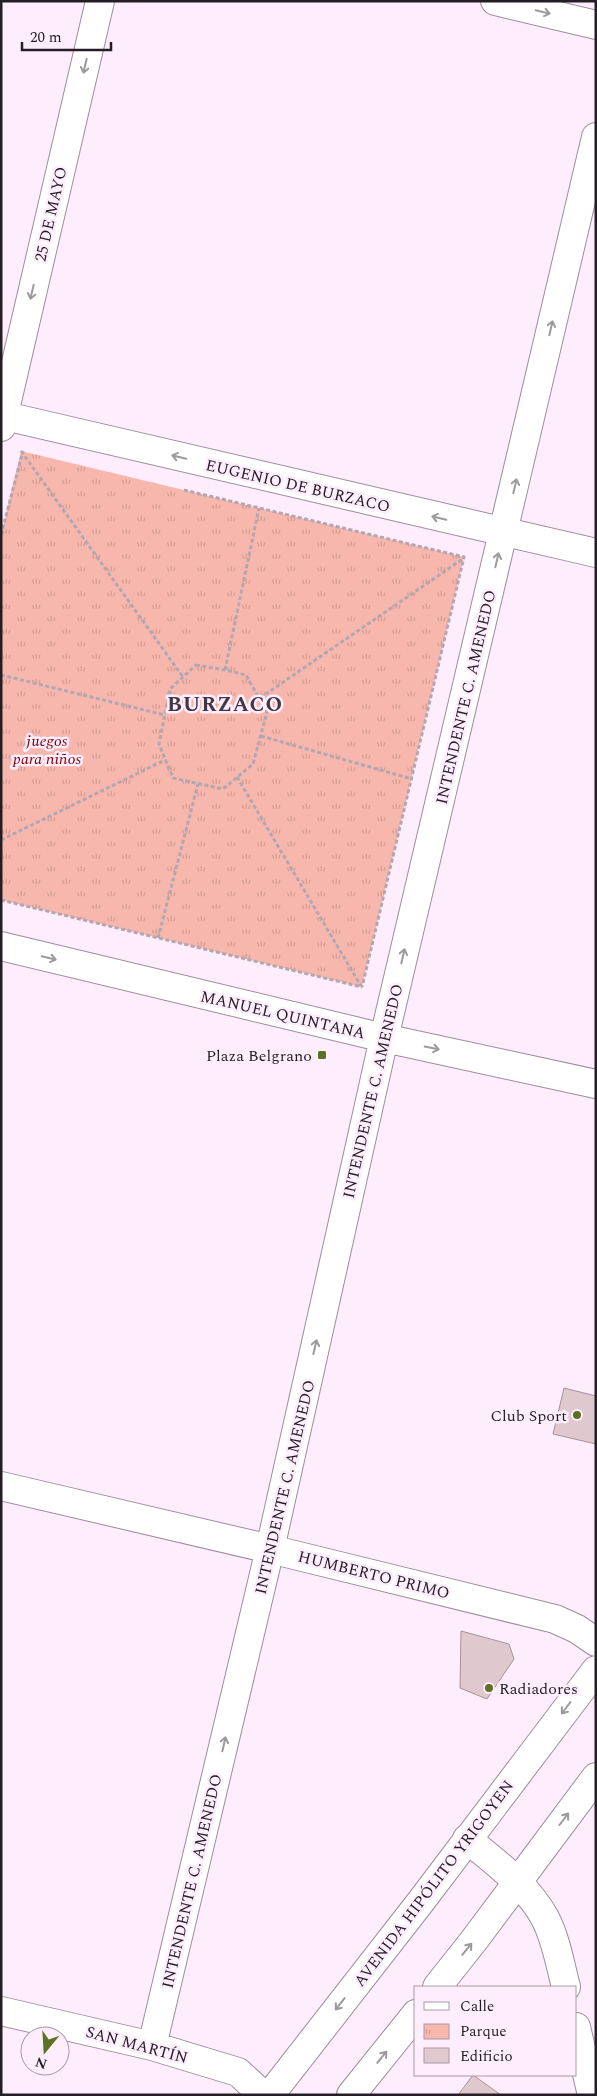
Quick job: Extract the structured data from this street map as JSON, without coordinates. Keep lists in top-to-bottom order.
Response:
{
  "streets": {
    "street": [
      "25 DE MAYO",
      "EUGENIO DE BURZACO",
      "INTENDENTE C. AMENEDO",
      "MANUEL QUINTANA",
      "HUMBERTO PRIMO",
      "AVENIDA HIPÓLITO YRIGOYEN",
      "SAN MARTÍN"
    ]
  },
  "crossings": [
    ["25 DE MAYO", "EUGENIO DE BURZACO"],
    ["EUGENIO DE BURZACO", "INTENDENTE C. AMENEDO"],
    ["INTENDENTE C. AMENEDO", "MANUEL QUINTANA"],
    ["INTENDENTE C. AMENEDO", "HUMBERTO PRIMO"],
    ["INTENDENTE C. AMENEDO", "SAN MARTÍN"]
  ],
  "one_way": [
    "25 DE MAYO",
    "EUGENIO DE BURZACO",
    "INTENDENTE C. AMENEDO",
    "MANUEL QUINTANA"
  ],
  "districts": ["BURZACO"],
  "parks": ["juegos para niños"],
  "places": {
    "transit": ["Plaza Belgrano"],
    "other": ["Club Sport", "Radiadores"]
  },
  "legend": ["Calle", "Parque", "Edificio"],
  "scale_bar": "20 m",
  "north": "bottom"
}
